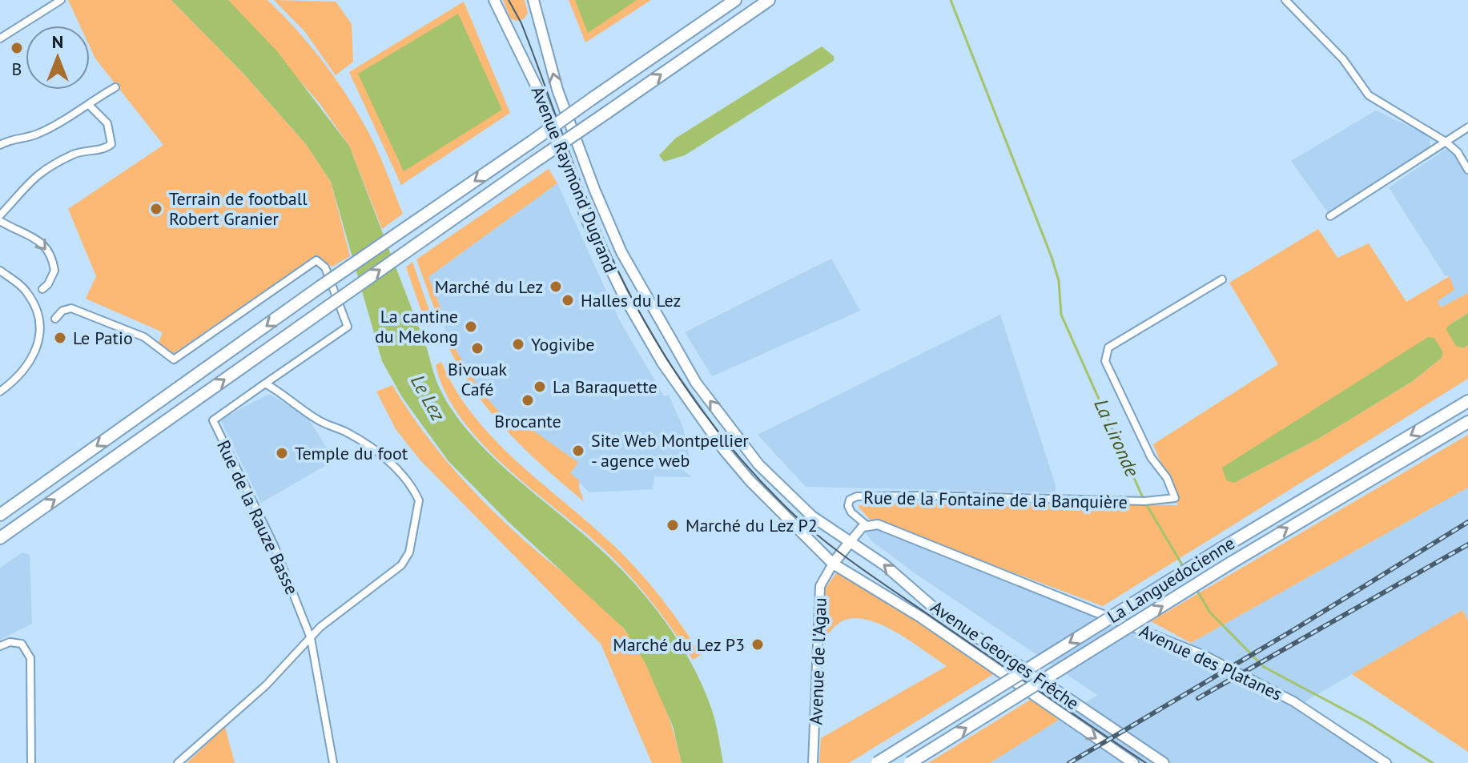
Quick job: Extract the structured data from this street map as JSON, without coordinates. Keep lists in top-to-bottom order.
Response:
{
  "streets": {
    "highway": ["La Languedocienne"],
    "main road": ["Avenue Raymond Dugrand", "Avenue Georges Frêche"],
    "street": [
      "Rue de la Fontaine de la Banquière",
      "Rue de la Rauze Basse",
      "Avenue de l'Agau",
      "Avenue des Platanes"
    ]
  },
  "crossings": [
    ["Avenue Raymond Dugrand", "Avenue Georges Frêche"],
    ["Rue de la Fontaine de la Banquière", "Avenue des Platanes"],
    ["Avenue Georges Frêche", "Avenue de l'Agau"]
  ],
  "water": ["Le Lez", "La Lironde"],
  "places": [
    "B",
    "Terrain de football Robert Granier",
    "Marché du Lez",
    "Halles du Lez",
    "La cantine du Mekong",
    "Le Patio",
    "Yogivibe",
    "Bivouak Café",
    "La Baraquette",
    "Brocante",
    "Site Web Montpellier - agence web",
    "Temple du foot",
    "Marché du Lez P2",
    "Marché du Lez P3"
  ],
  "north": "top"
}
